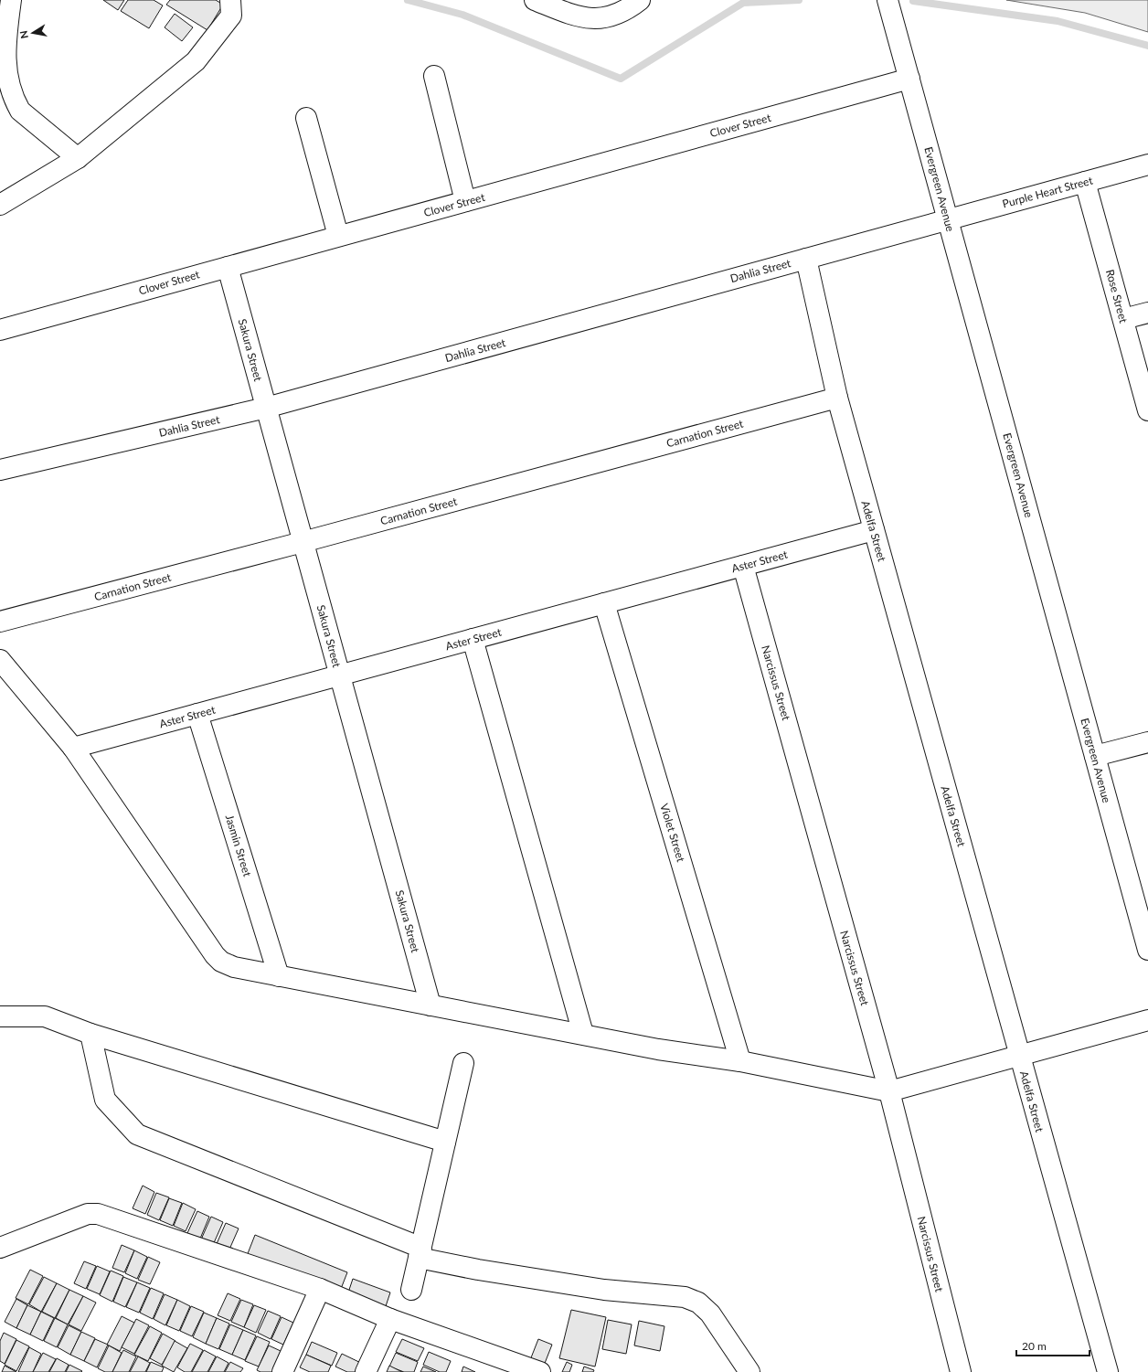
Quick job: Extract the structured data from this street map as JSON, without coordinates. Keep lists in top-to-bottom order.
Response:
{
  "streets": {
    "street": [
      "Clover Street",
      "Evergreen Avenue",
      "Purple Heart Street",
      "Dahlia Street",
      "Rose Street",
      "Sakura Street",
      "Carnation Street",
      "Adelfa Street",
      "Aster Street",
      "Narcissus Street",
      "Violet Street",
      "Jasmin Street"
    ]
  },
  "crossings": [
    ["Clover Street", "Evergreen Avenue"],
    ["Clover Street", "Sakura Street"],
    ["Evergreen Avenue", "Purple Heart Street"],
    ["Evergreen Avenue", "Dahlia Street"],
    ["Purple Heart Street", "Dahlia Street"],
    ["Purple Heart Street", "Rose Street"],
    ["Dahlia Street", "Sakura Street"],
    ["Dahlia Street", "Adelfa Street"],
    ["Sakura Street", "Carnation Street"],
    ["Sakura Street", "Aster Street"],
    ["Carnation Street", "Adelfa Street"],
    ["Adelfa Street", "Aster Street"],
    ["Aster Street", "Narcissus Street"],
    ["Aster Street", "Violet Street"],
    ["Aster Street", "Jasmin Street"]
  ],
  "scale_bar": "20 m",
  "north": "left"
}
